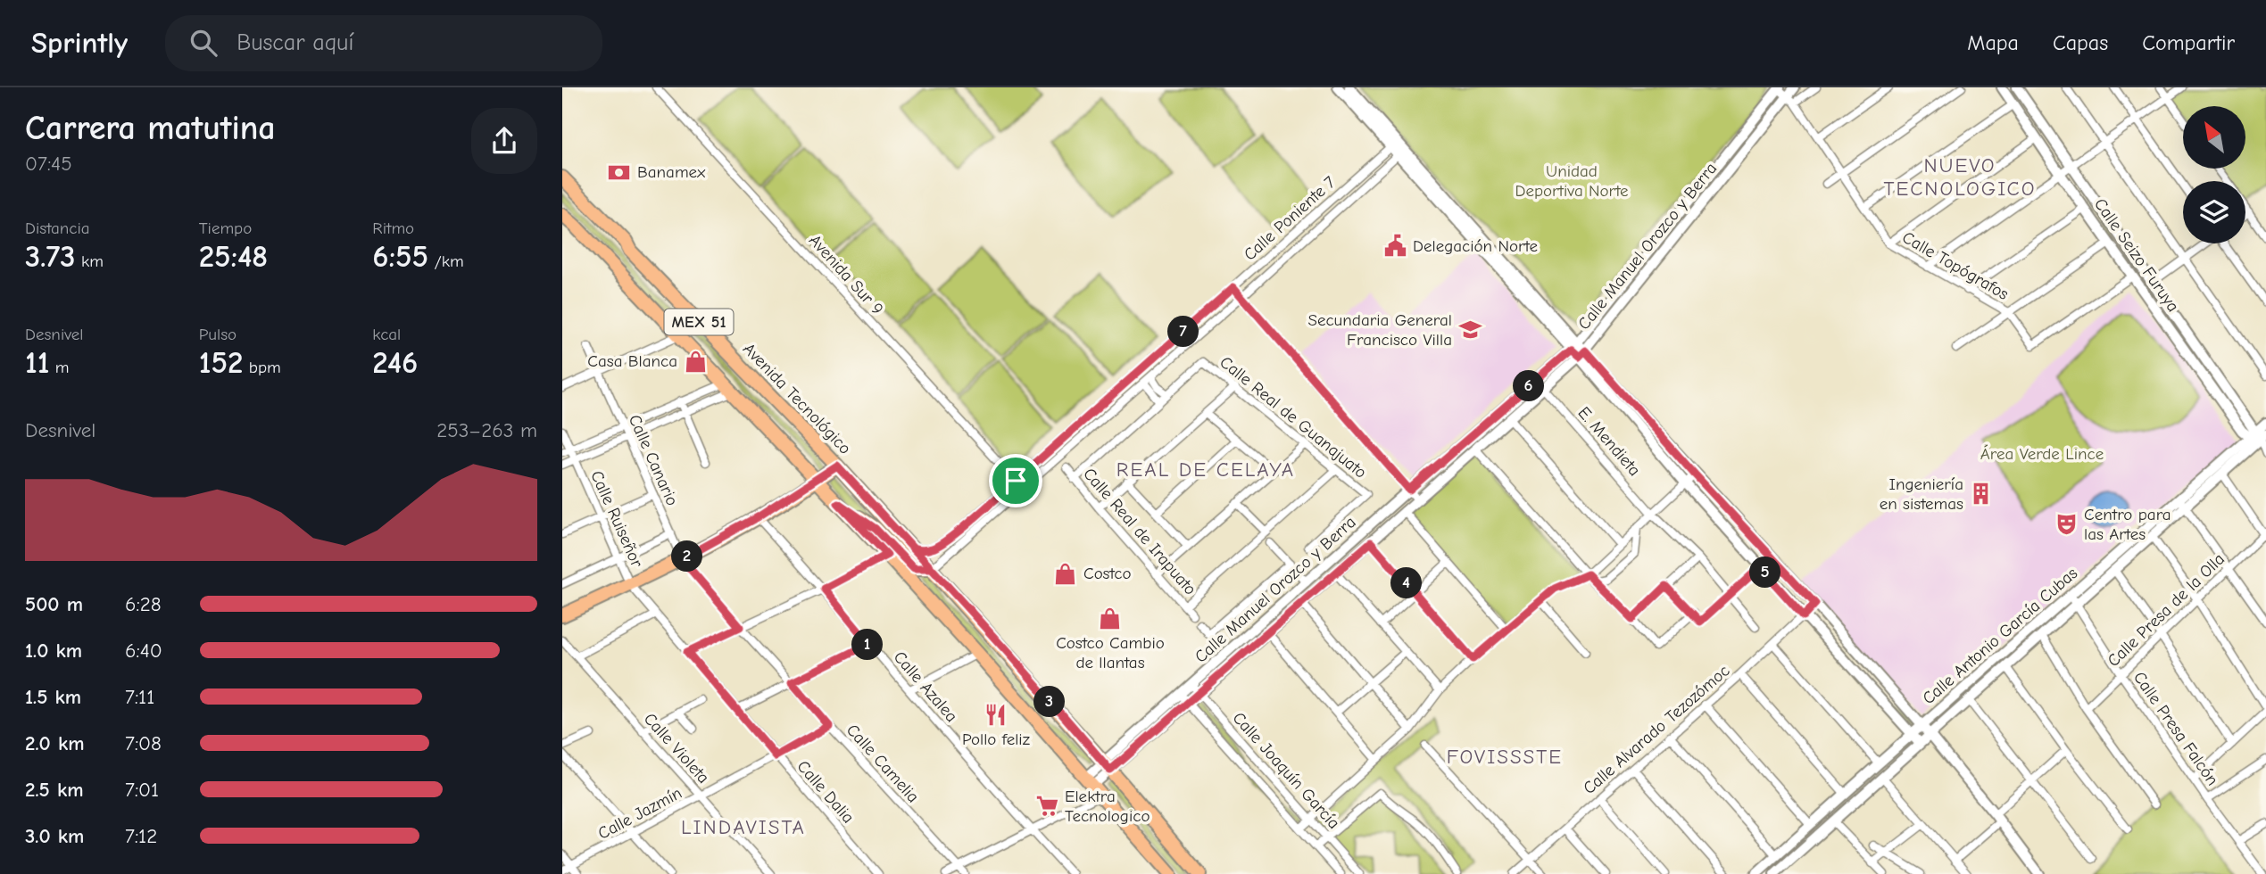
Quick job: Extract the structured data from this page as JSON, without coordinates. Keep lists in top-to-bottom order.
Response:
{
  "streets": {
    "main road": ["MEX 51", "Avenida Tecnológico"],
    "street": [
      "Calle Poniente 7",
      "Calle Manuel Orozco y Berra",
      "Calle Seizo Furuya",
      "Calle Topógrafos",
      "Avenida Sur 9",
      "Calle Real de Guanajuato",
      "E. Mendieta",
      "Calle Canario",
      "Calle Ruiseñor",
      "Calle Real de Irapuato",
      "Calle Presa de la Olla",
      "Calle Antonio García Cubas",
      "Calle Azalea",
      "Calle Presa Falcón",
      "Calle Alvarado Tezozómoc",
      "Calle Violeta",
      "Calle Camelia",
      "Calle Joaquín García",
      "Calle Dalia",
      "Calle Jazmín"
    ]
  },
  "crossings": [
    ["Calle Poniente 7", "Avenida Sur 9"],
    ["Calle Poniente 7", "Avenida Tecnológico"],
    ["Calle Manuel Orozco y Berra", "Calle Topógrafos"],
    ["Calle Manuel Orozco y Berra", "MEX 51"],
    ["Calle Manuel Orozco y Berra", "Avenida Tecnológico"],
    ["Calle Manuel Orozco y Berra", "E. Mendieta"],
    ["Calle Manuel Orozco y Berra", "Calle Joaquín García"],
    ["Calle Seizo Furuya", "Calle Topógrafos"],
    ["Calle Seizo Furuya", "Calle Antonio García Cubas"],
    ["Calle Canario", "Calle Camelia"],
    ["Calle Ruiseñor", "Calle Dalia"],
    ["Calle Presa de la Olla", "Calle Presa Falcón"],
    ["Calle Antonio García Cubas", "Calle Presa Falcón"],
    ["Calle Violeta", "Calle Jazmín"],
    ["Calle Camelia", "Calle Jazmín"],
    ["Calle Dalia", "Calle Jazmín"]
  ],
  "districts": [
    "NUEVO TECNOLOGICO",
    "REAL DE CELAYA",
    "FOVISSSTE",
    "LINDAVISTA"
  ],
  "parks": ["Unidad Deportiva Norte", "Área Verde Lince"],
  "places": {
    "bank": ["Banamex"],
    "public building": ["Delegación Norte"],
    "school or university": ["Secundaria General Francisco Villa"],
    "shop": ["Casa Blanca", "Costco", "Costco Cambio de llantas"],
    "building": ["Ingeniería en sistemas"],
    "theatre": ["Centro para las Artes"],
    "restaurant": ["Pollo feliz"],
    "supermarket": ["Elektra Tecnologico"]
  },
  "north": "top left",
  "page": {
    "header": "Sprintly",
    "search": "Buscar aquí",
    "nav": ["Mapa", "Capas", "Compartir"],
    "heading": ["Carrera matutina", "07:45"],
    "stats": [
      ["Distancia", "3.73 km"],
      ["Tiempo", "25:48"],
      ["Ritmo", "6:55 /km"],
      ["Desnivel", "11 m"],
      ["Pulso", "152 bpm"],
      ["kcal", "246"]
    ],
    "pins": [
      "7",
      "6",
      "2",
      "5",
      "4",
      "1",
      "3"
    ],
    "chart": ["Desnivel", "253–263 m"],
    "list": [
      {
        "name": "500 m",
        "note": "6:28"
      },
      {
        "name": "1.0 km",
        "note": "6:40"
      },
      {
        "name": "1.5 km",
        "note": "7:11"
      },
      {
        "name": "2.0 km",
        "note": "7:08"
      },
      {
        "name": "2.5 km",
        "note": "7:01"
      },
      {
        "name": "3.0 km",
        "note": "7:12"
      }
    ]
  }
}
